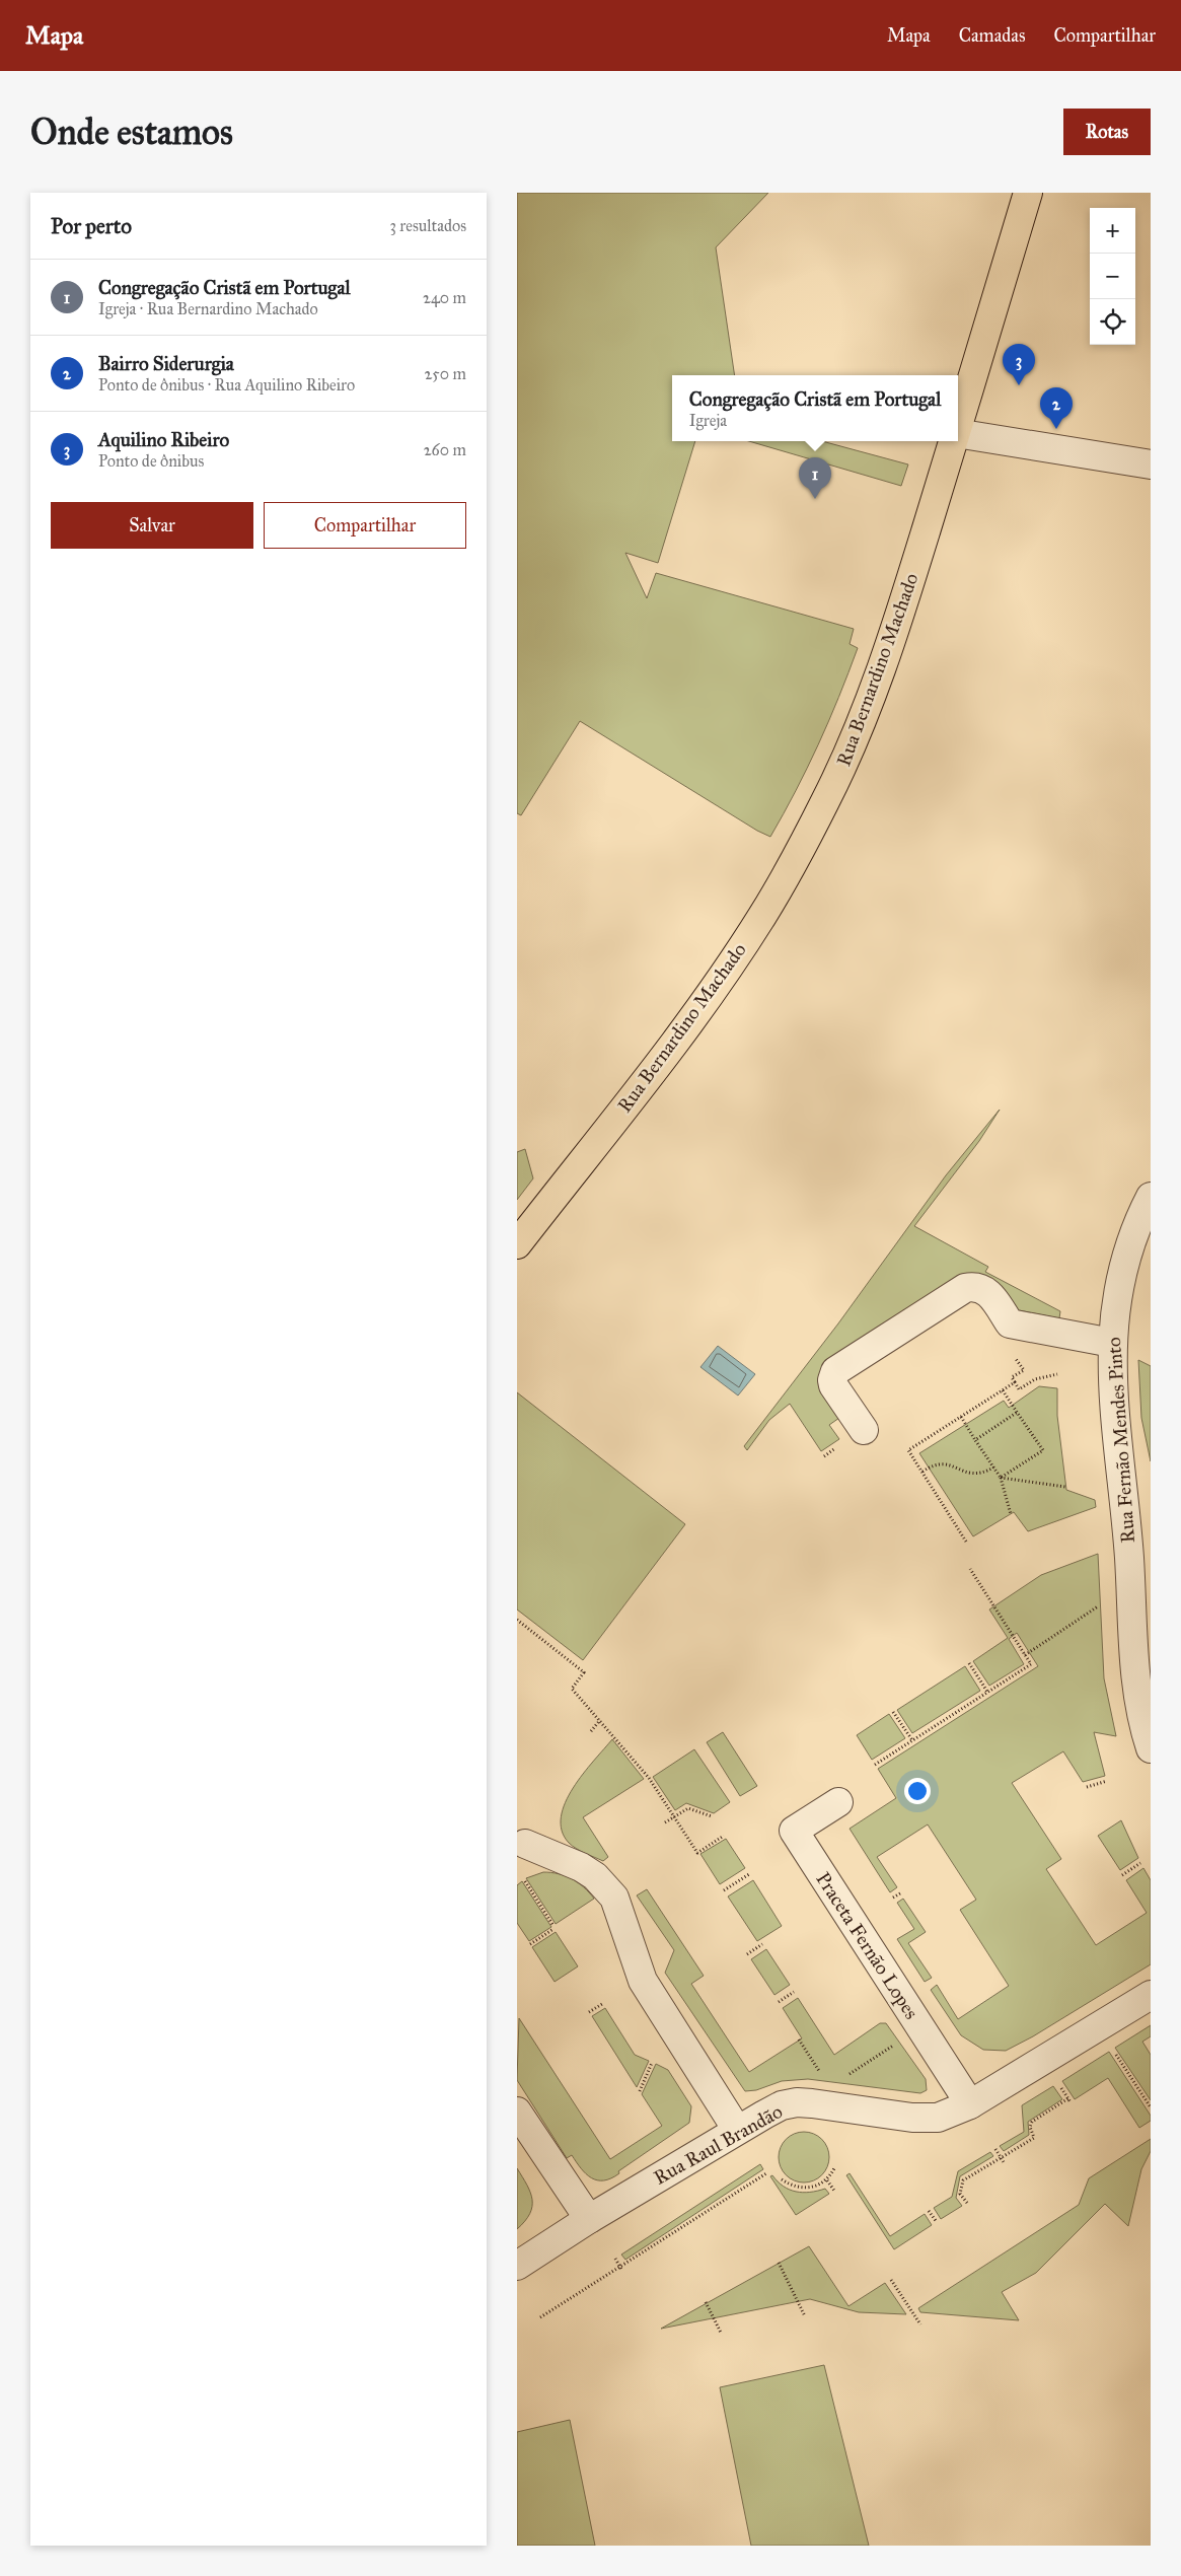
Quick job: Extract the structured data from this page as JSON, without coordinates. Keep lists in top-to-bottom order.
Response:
{
  "streets": {
    "main road": ["Rua Bernardino Machado"],
    "street": ["Rua Fernão Mendes Pinto", "Praceta Fernão Lopes", "Rua Raul Brandão"]
  },
  "crossings": [
    ["Praceta Fernão Lopes", "Rua Raul Brandão"]
  ],
  "page": {
    "header": "Mapa",
    "nav": ["Mapa", "Camadas", "Compartilhar"],
    "buttons": [
      "Rotas",
      ["Salvar", "Compartilhar"]
    ],
    "title": "Onde estamos",
    "heading": ["Por perto", "3 resultados"],
    "map_buttons": ["+", "−"],
    "list": [
      {
        "mark": "1",
        "name": "Congregação Cristã em Portugal",
        "note": "Igreja · Rua Bernardino Machado",
        "value": "240 m"
      },
      {
        "mark": "2",
        "name": "Bairro Siderurgia",
        "note": "Ponto de ônibus · Rua Aquilino Ribeiro",
        "value": "250 m"
      },
      {
        "mark": "3",
        "name": "Aquilino Ribeiro",
        "note": "Ponto de ônibus",
        "value": "260 m"
      }
    ],
    "pins": ["3", "2", "1"],
    "popup": ["Congregação Cristã em Portugal", "Igreja"]
  }
}
